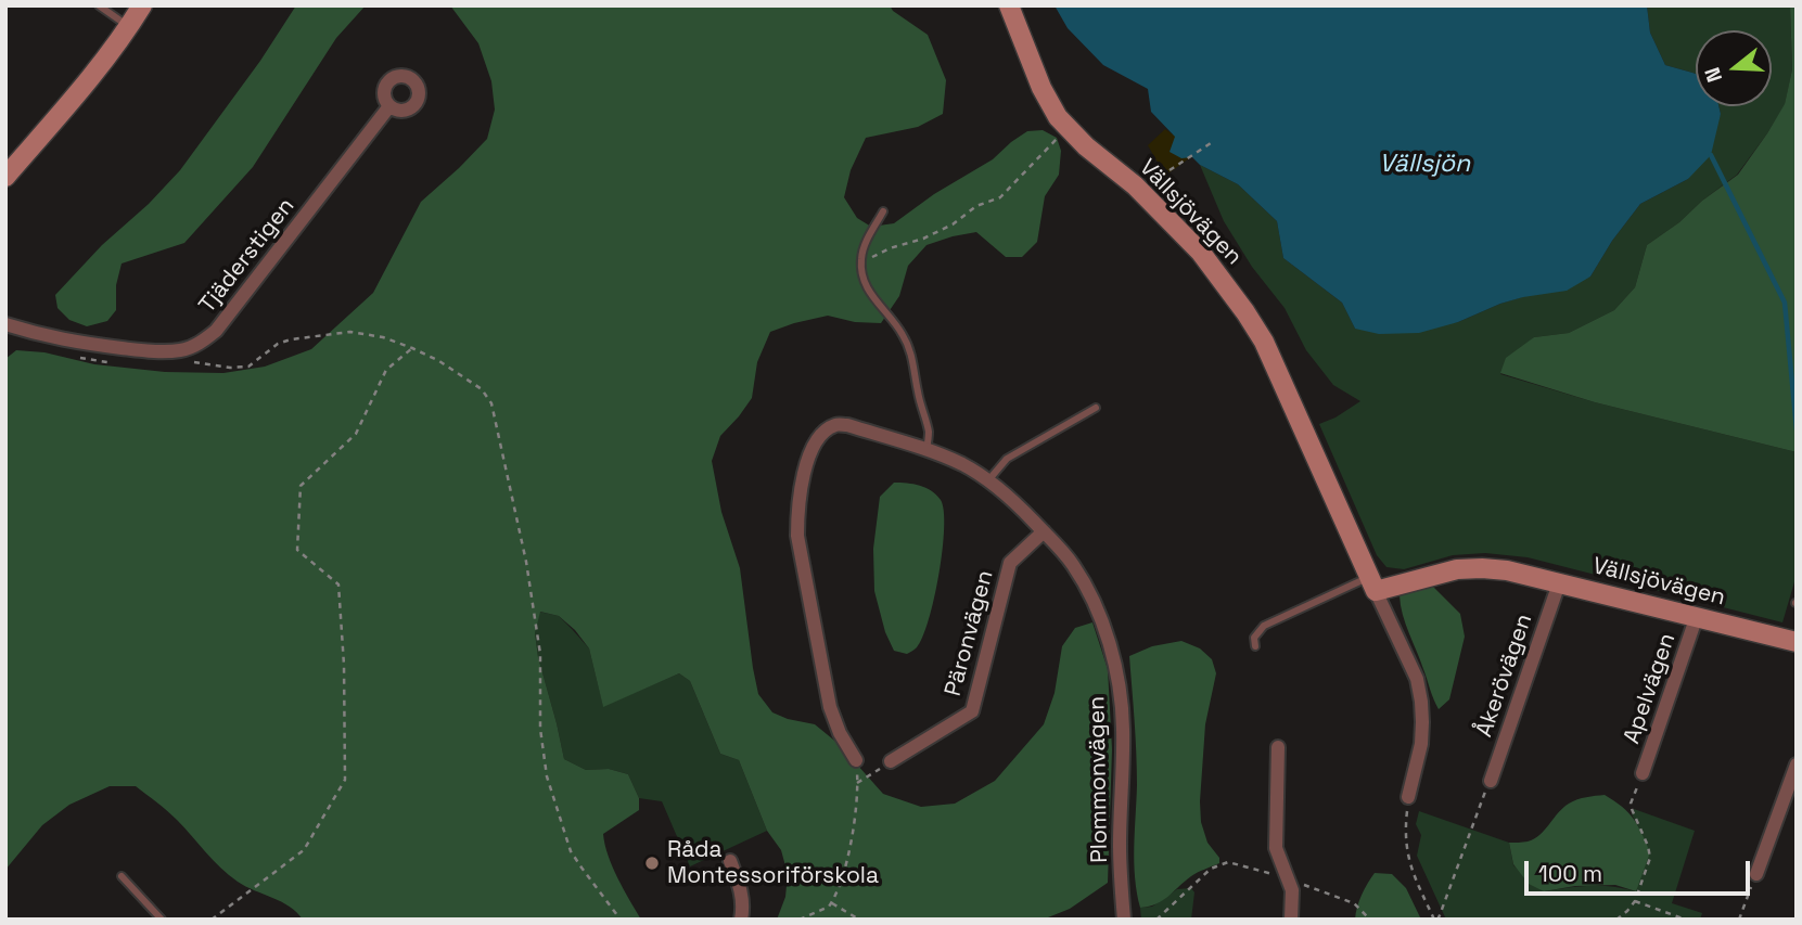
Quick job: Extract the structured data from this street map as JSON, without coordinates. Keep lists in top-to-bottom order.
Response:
{
  "streets": {
    "street": [
      "Vällsjövägen",
      "Tjäderstigen",
      "Päronvägen",
      "Åkerövägen",
      "Apelvägen",
      "Plommonvägen"
    ]
  },
  "crossings": [
    ["Vällsjövägen", "Åkerövägen"],
    ["Vällsjövägen", "Apelvägen"],
    ["Päronvägen", "Plommonvägen"]
  ],
  "water": ["Vällsjön"],
  "places": ["Råda Montessoriförskola"],
  "scale_bar": "100 m",
  "north": "left"
}
